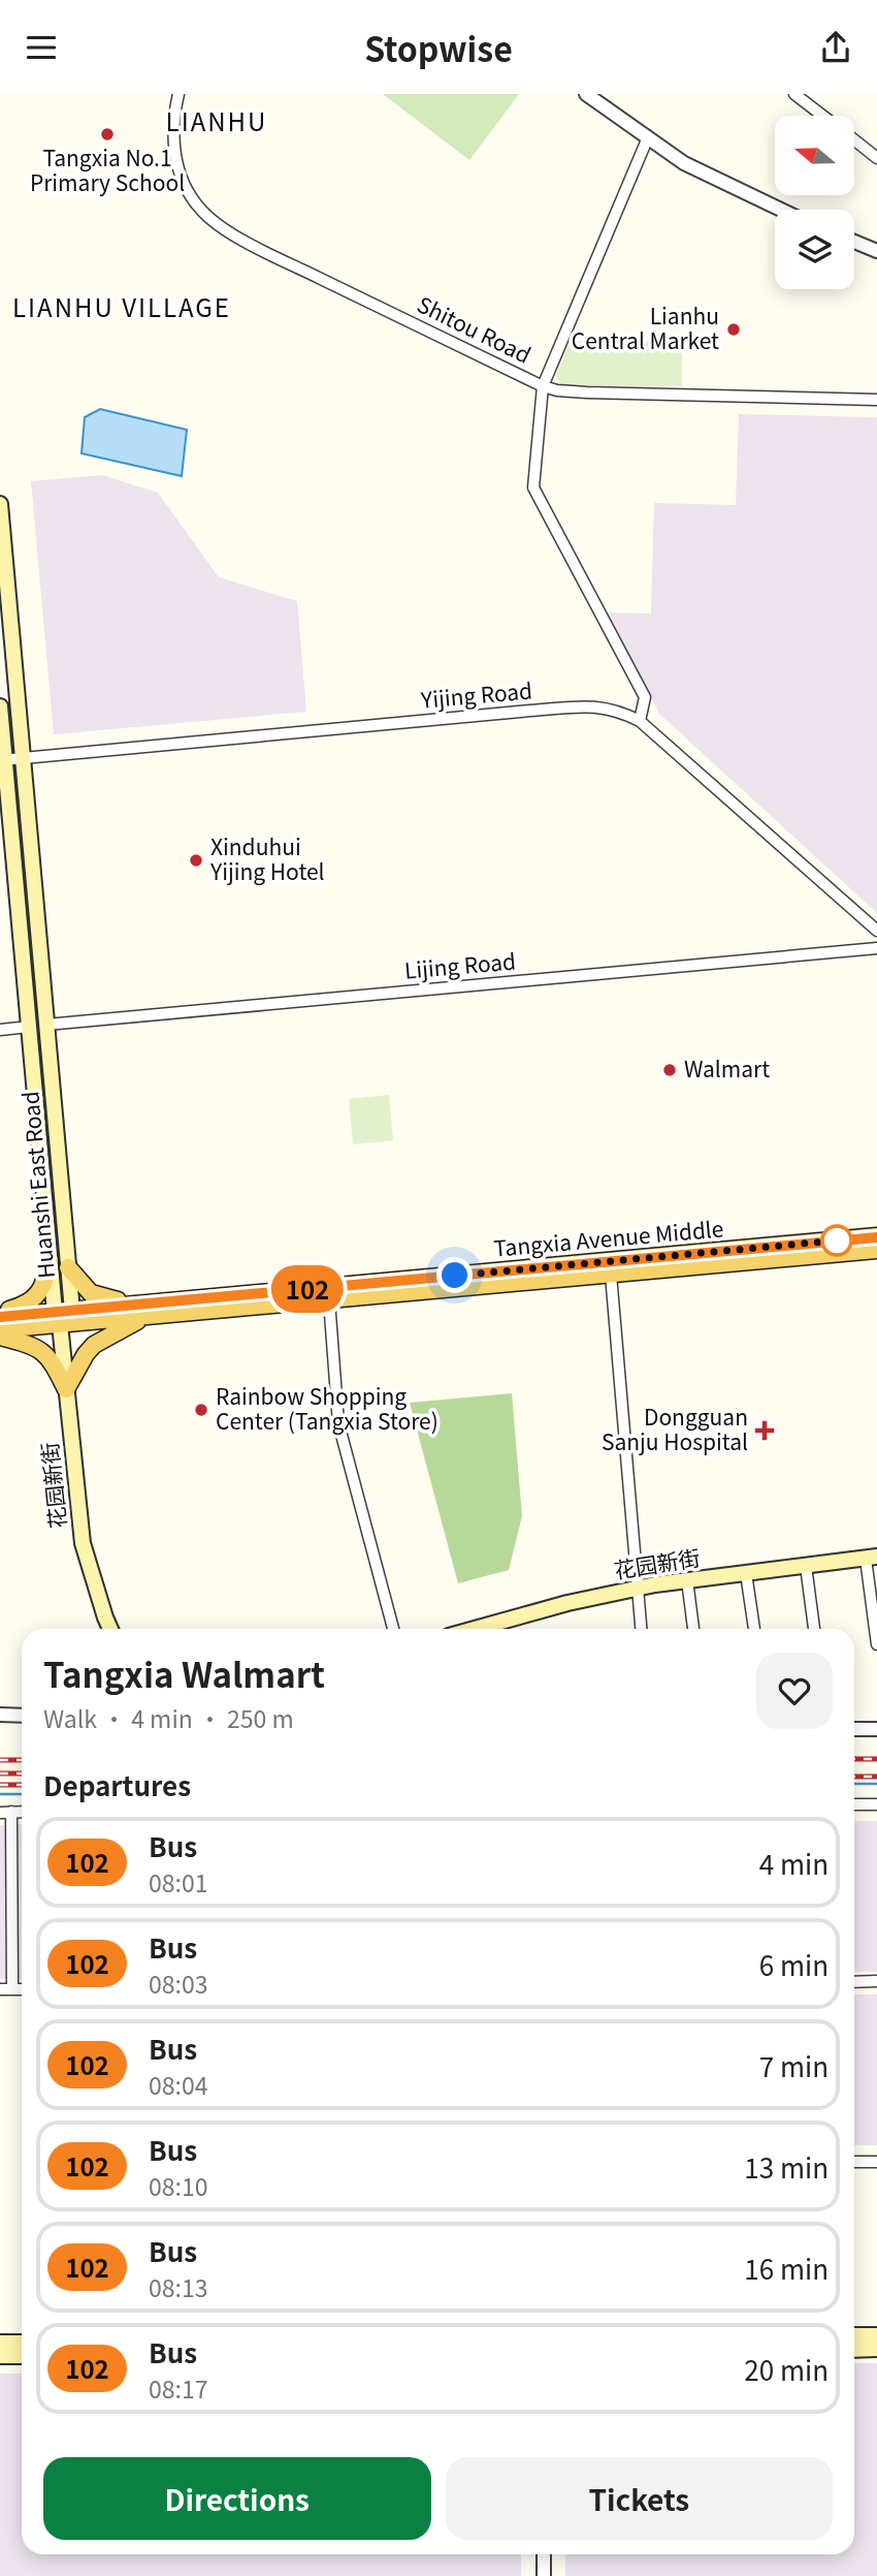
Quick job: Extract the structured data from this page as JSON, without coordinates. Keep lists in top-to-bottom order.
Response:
{
  "streets": {
    "main road": ["Huanshi East Road", "Tangxia Avenue Middle", "花园新街"],
    "street": ["Shitou Road", "Yijing Road", "Lijing Road"]
  },
  "crossings": [
    ["Yijing Road", "Huanshi East Road"],
    ["Lijing Road", "Huanshi East Road"],
    ["Huanshi East Road", "Tangxia Avenue Middle"],
    ["Huanshi East Road", "花园新街"],
    ["Tangxia Avenue Middle", "花园新街"]
  ],
  "districts": ["LIANHU", "LIANHU VILLAGE"],
  "places": {
    "other": [
      "Tangxia No.1 Primary School",
      "Lianhu Central Market",
      "Xinduhui Yijing Hotel",
      "Walmart",
      "Rainbow Shopping Center (Tangxia Store)"
    ],
    "health": ["Dongguan Sanju Hospital"]
  },
  "lines": ["bus line 102"],
  "north": "left",
  "page": {
    "header": "Stopwise",
    "on_map": "102",
    "heading": [
      ["Tangxia Walmart", "Walk · 4 min · 250 m"],
      "Departures"
    ],
    "list": [
      {
        "mark": "102",
        "name": "Bus",
        "note": "08:01",
        "value": "4 min"
      },
      {
        "mark": "102",
        "name": "Bus",
        "note": "08:03",
        "value": "6 min"
      },
      {
        "mark": "102",
        "name": "Bus",
        "note": "08:04",
        "value": "7 min"
      },
      {
        "mark": "102",
        "name": "Bus",
        "note": "08:10",
        "value": "13 min"
      },
      {
        "mark": "102",
        "name": "Bus",
        "note": "08:13",
        "value": "16 min"
      },
      {
        "mark": "102",
        "name": "Bus",
        "note": "08:17",
        "value": "20 min"
      }
    ],
    "buttons": ["Directions", "Tickets"]
  }
}
